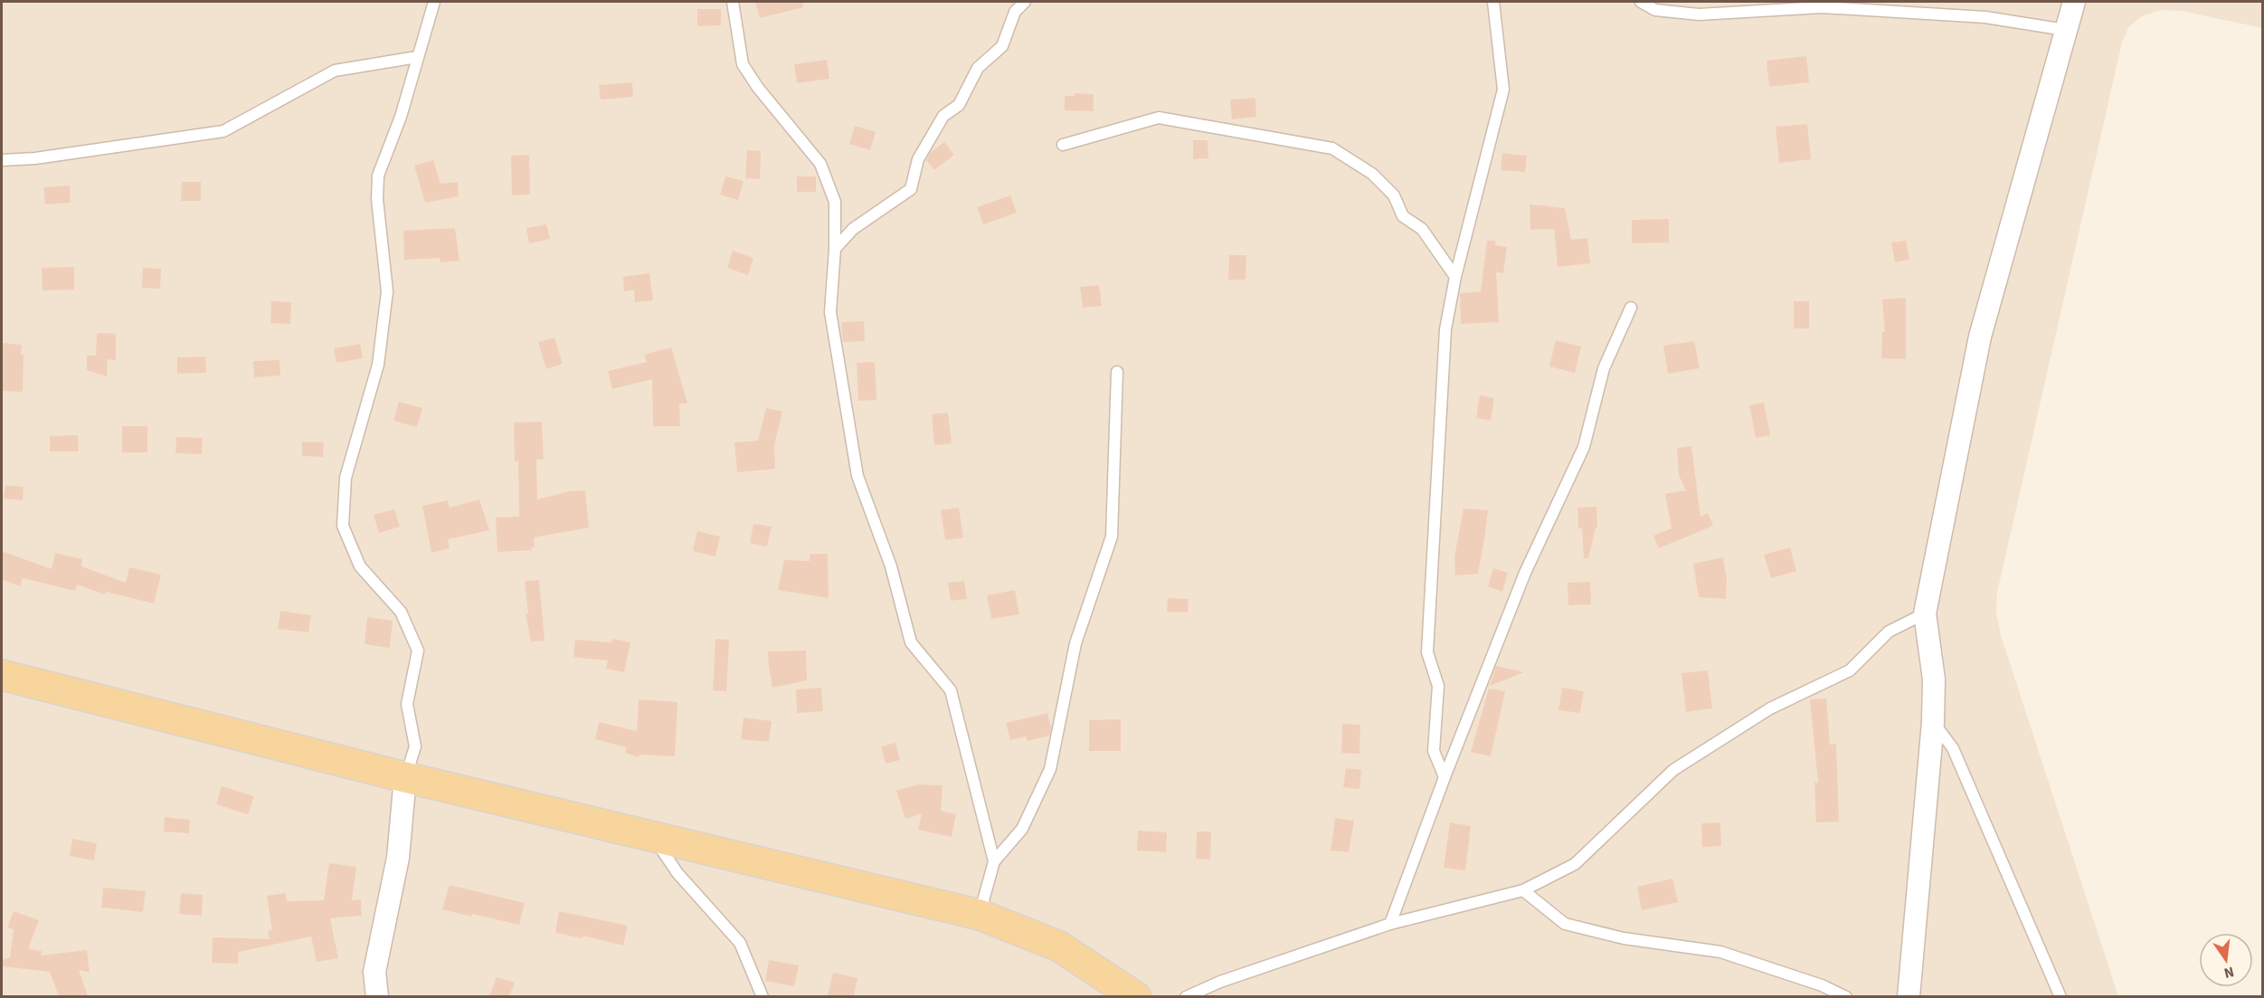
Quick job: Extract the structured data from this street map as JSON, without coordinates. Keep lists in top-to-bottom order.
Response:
{
  "north": "bottom"
}
